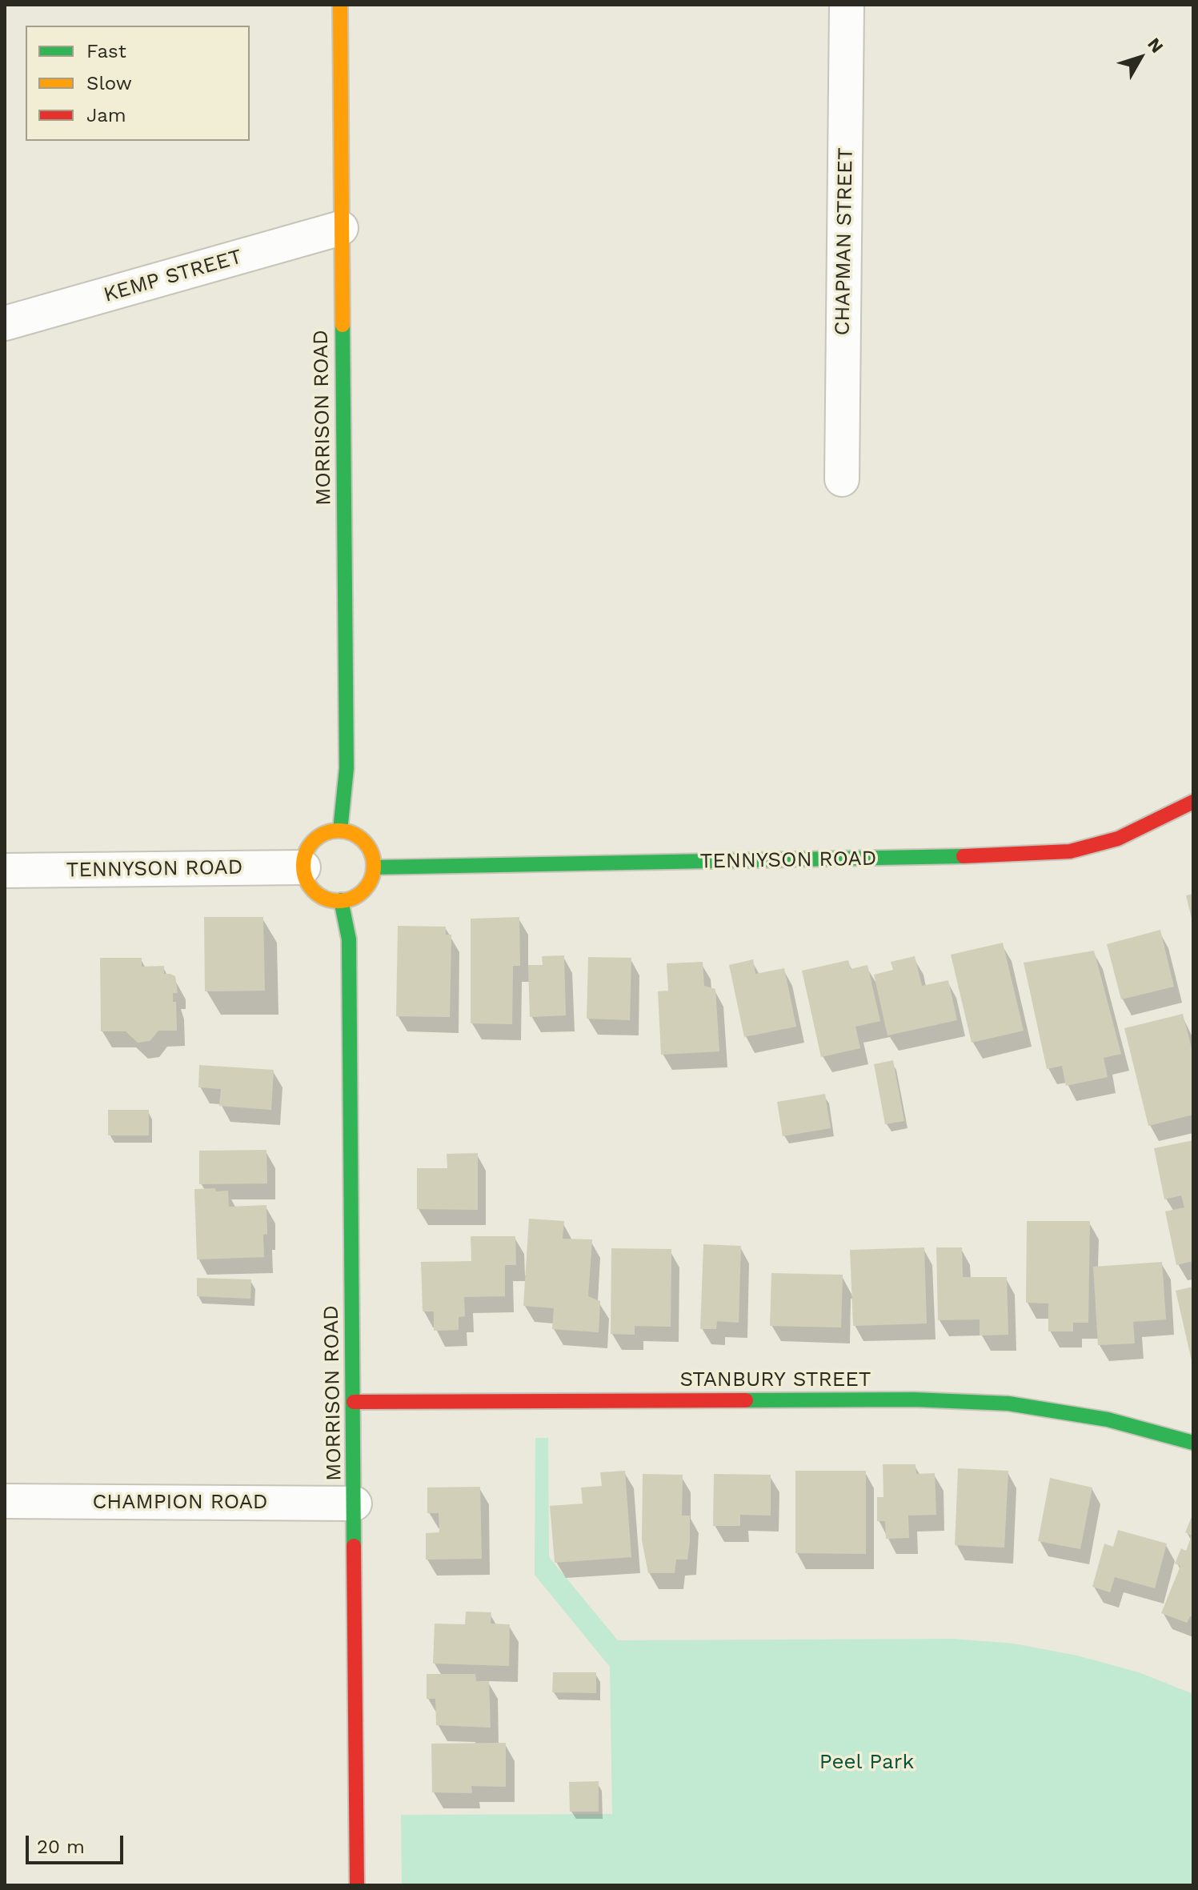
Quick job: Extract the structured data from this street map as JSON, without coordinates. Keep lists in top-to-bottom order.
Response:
{
  "streets": {
    "street": [
      "CHAPMAN STREET",
      "KEMP STREET",
      "MORRISON ROAD",
      "TENNYSON ROAD",
      "STANBURY STREET",
      "CHAMPION ROAD"
    ]
  },
  "crossings": [
    ["KEMP STREET", "MORRISON ROAD"],
    ["MORRISON ROAD", "TENNYSON ROAD"],
    ["MORRISON ROAD", "STANBURY STREET"],
    ["MORRISON ROAD", "CHAMPION ROAD"]
  ],
  "parks": ["Peel Park"],
  "legend": ["Fast", "Slow", "Jam"],
  "scale_bar": "20 m",
  "north": "top right"
}
